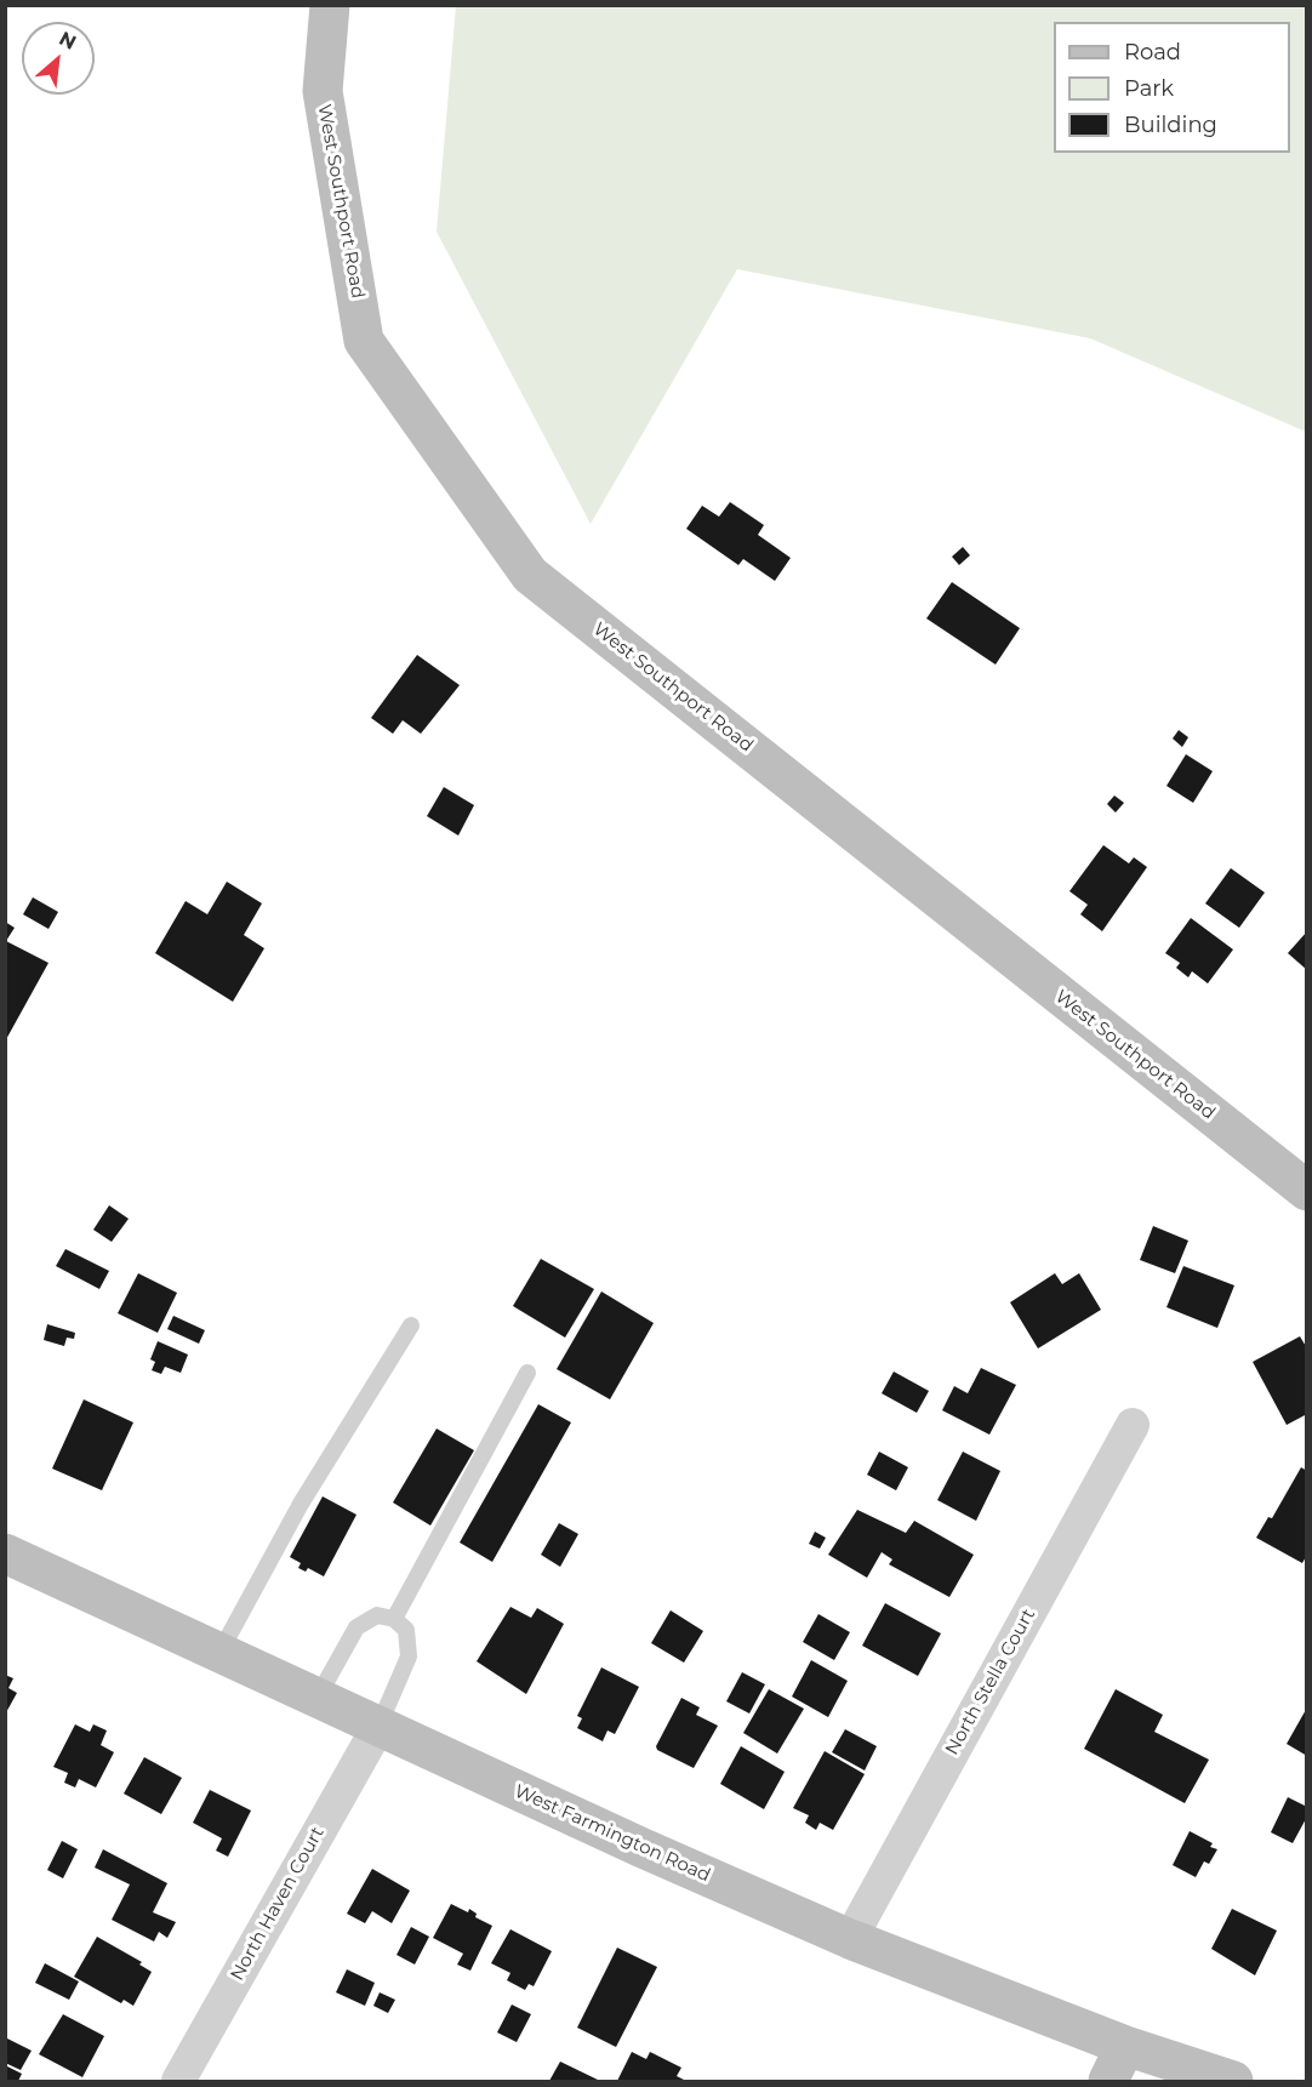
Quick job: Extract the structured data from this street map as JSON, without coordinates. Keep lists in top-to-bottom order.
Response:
{
  "streets": {
    "main road": ["West Southport Road", "West Farmington Road"],
    "street": ["North Stella Court", "North Haven Court"]
  },
  "crossings": [
    ["North Stella Court", "West Farmington Road"],
    ["West Farmington Road", "North Haven Court"]
  ],
  "legend": ["Road", "Park", "Building"],
  "north": "top right"
}
